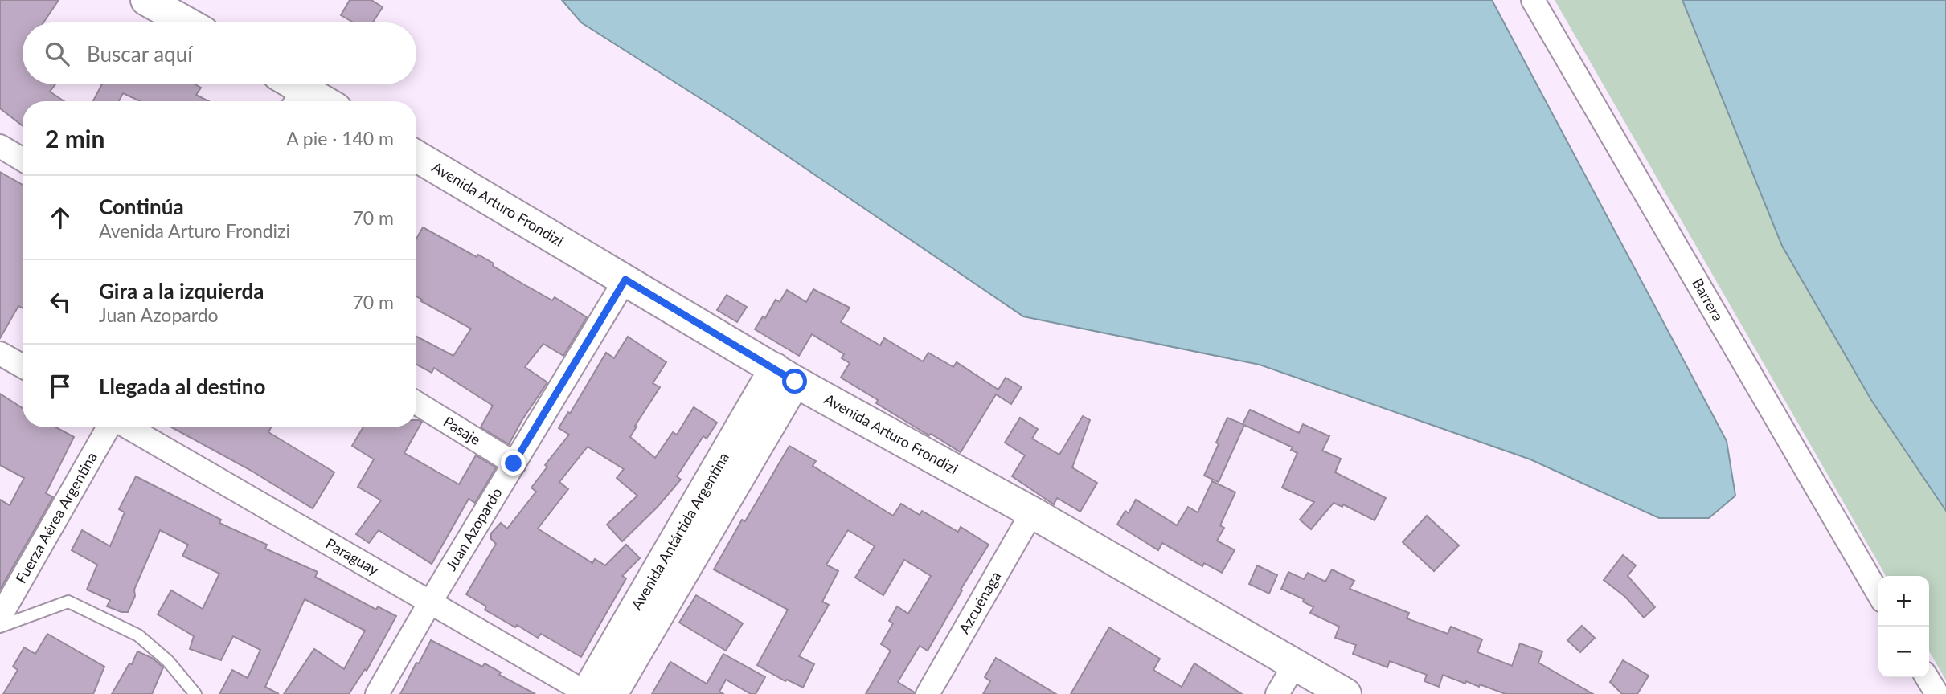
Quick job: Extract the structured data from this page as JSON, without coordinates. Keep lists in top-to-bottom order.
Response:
{
  "streets": {
    "main road": ["Avenida Arturo Frondizi", "Avenida Antártida Argentina"],
    "street": [
      "Barrera",
      "Pasaje",
      "Fuerza Aérea Argentina",
      "Juan Azopardo",
      "Paraguay",
      "Azcuénaga"
    ]
  },
  "crossings": [
    ["Avenida Arturo Frondizi", "Juan Azopardo"],
    ["Avenida Arturo Frondizi", "Avenida Antártida Argentina"],
    ["Avenida Arturo Frondizi", "Azcuénaga"],
    ["Pasaje", "Juan Azopardo"],
    ["Juan Azopardo", "Paraguay"],
    ["Avenida Antártida Argentina", "Paraguay"]
  ],
  "page": {
    "search": "Buscar aquí",
    "heading": ["2 min", "A pie · 140 m"],
    "list": [
      ["Continúa", "Avenida Arturo Frondizi", "70 m"],
      ["Gira a la izquierda", "Juan Azopardo", "70 m"],
      "Llegada al destino"
    ],
    "map_buttons": ["+", "−"]
  }
}
